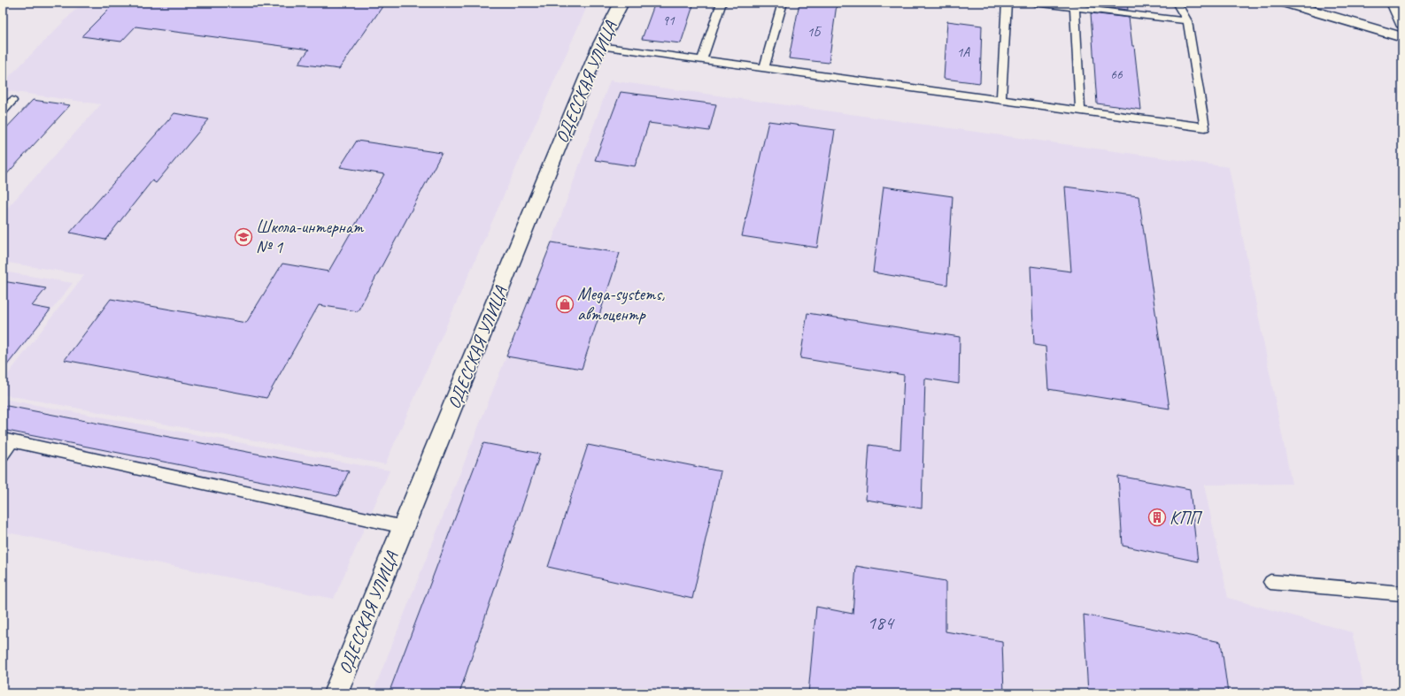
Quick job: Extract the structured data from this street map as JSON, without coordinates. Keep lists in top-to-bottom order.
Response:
{
  "streets": {
    "street": ["ОДЕССКАЯ УЛИЦА"]
  },
  "places": {
    "school or university": ["Школа-интернат № 1"],
    "shop": ["Mega-systems, автоцентр"],
    "building": ["КПП"]
  },
  "house_numbers": [
    "91",
    "1Б",
    "1А",
    "66",
    "184"
  ]
}
